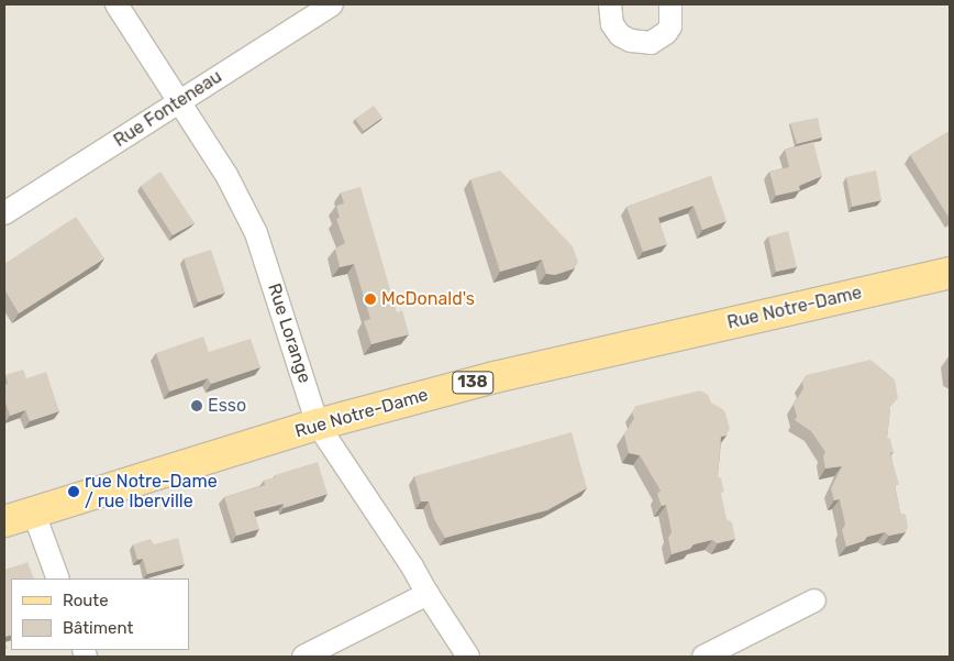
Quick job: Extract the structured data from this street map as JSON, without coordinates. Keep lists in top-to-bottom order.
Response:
{
  "streets": {
    "main road": ["Rue Notre-Dame", "138"],
    "street": ["Rue Fonteneau", "Rue Lorange"]
  },
  "crossings": [
    ["Rue Fonteneau", "Rue Lorange"],
    ["Rue Notre-Dame", "Rue Lorange"]
  ],
  "places": ["McDonald's", "Esso", "rue Notre-Dame / rue Iberville"],
  "legend": ["Route", "Bâtiment"]
}
